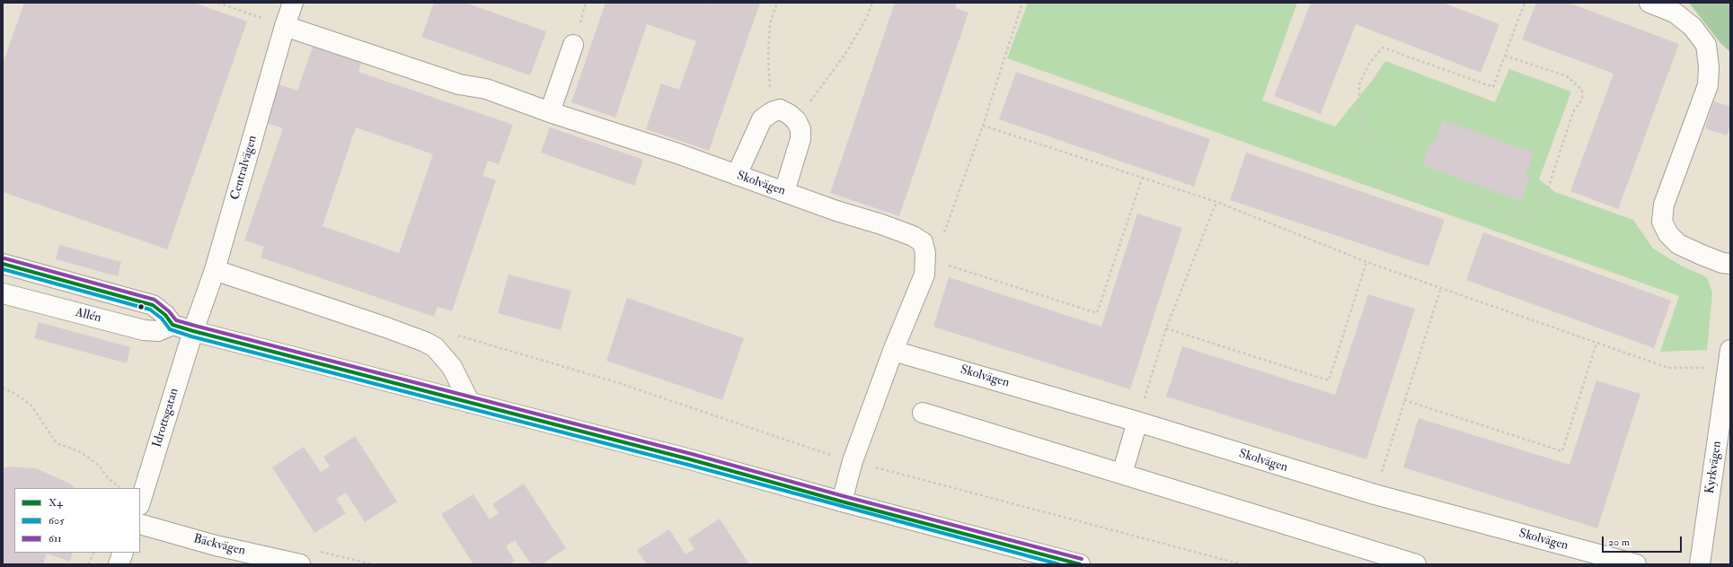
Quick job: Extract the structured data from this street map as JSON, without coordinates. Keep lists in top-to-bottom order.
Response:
{
  "streets": {
    "street": [
      "Centralvägen",
      "Skolvägen",
      "Allén",
      "Idrottsgatan",
      "Kyrkvägen",
      "Bäckvägen"
    ]
  },
  "crossings": [
    ["Centralvägen", "Skolvägen"],
    ["Centralvägen", "Idrottsgatan"]
  ],
  "lines": ["transit line 611", "transit line X4", "transit line 605"],
  "legend": ["X4", "605", "611"],
  "scale_bar": "20 m"
}
